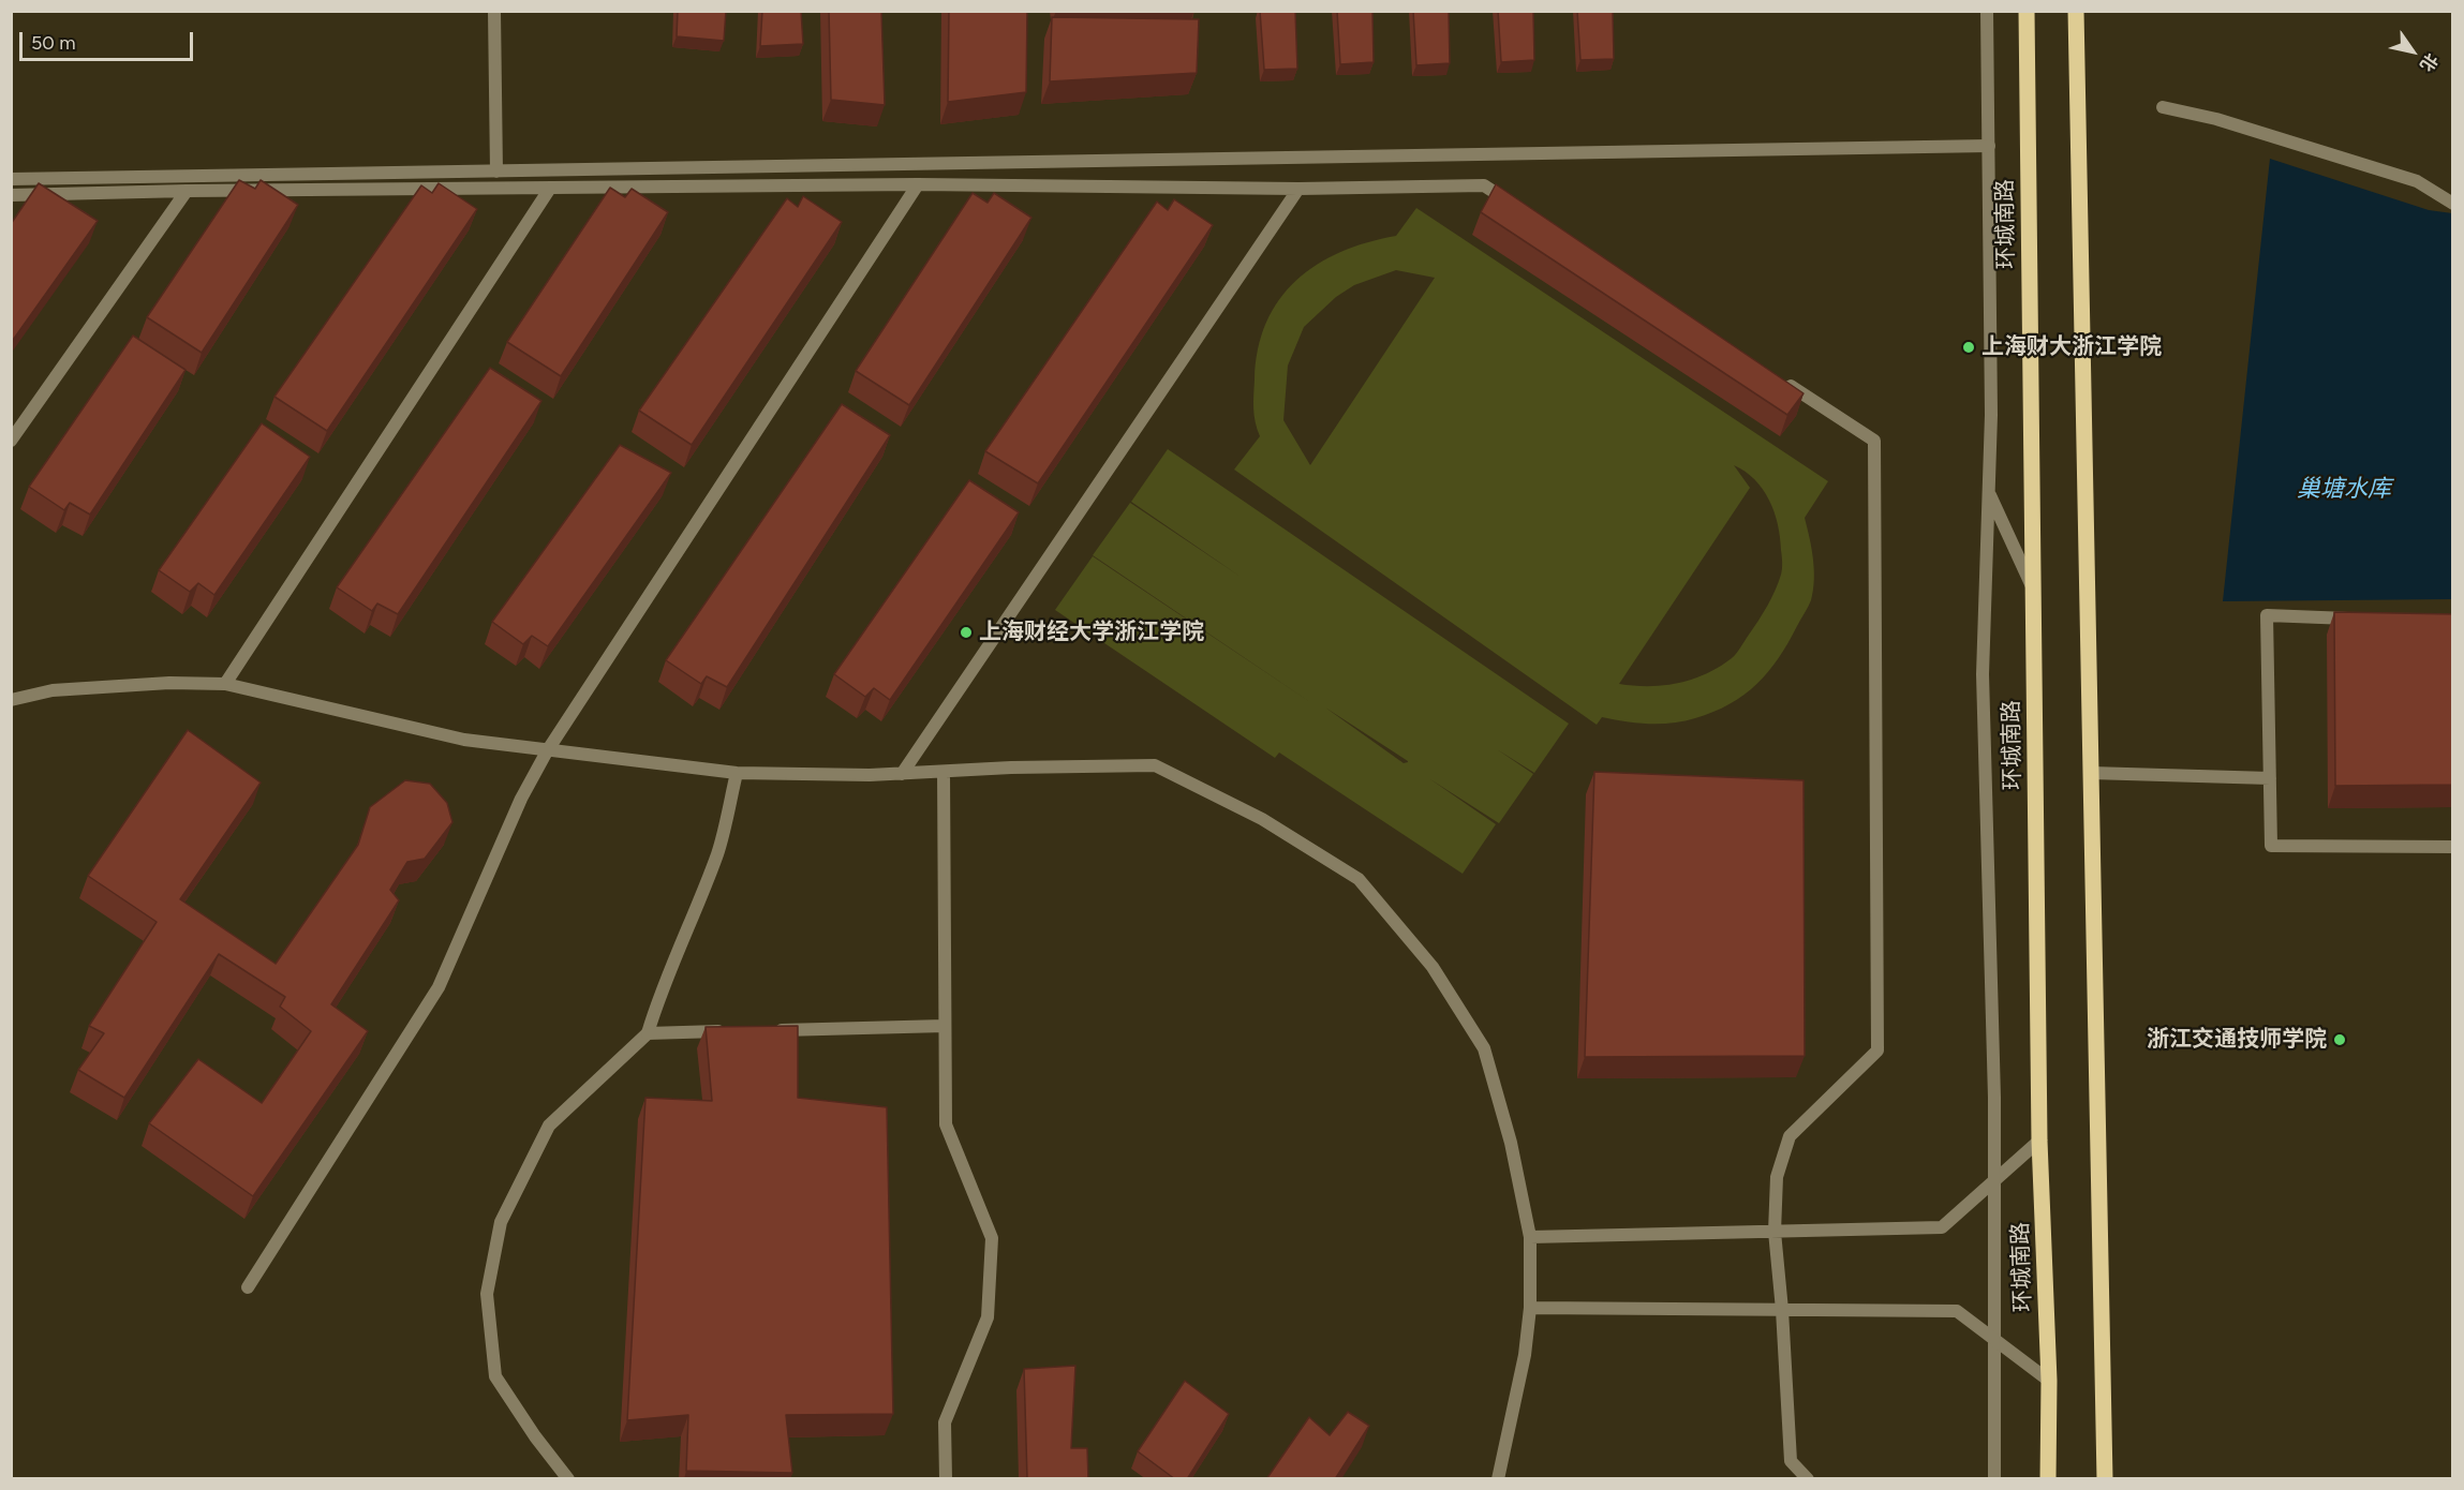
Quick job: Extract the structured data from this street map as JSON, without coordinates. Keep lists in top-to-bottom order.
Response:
{
  "streets": {
    "main road": ["环城南路"]
  },
  "water": ["巢塘水库"],
  "places": ["上海财大浙江学院", "上海财经大学浙江学院", "浙江交通技师学院"],
  "scale_bar": "50 m",
  "north": "bottom right"
}
